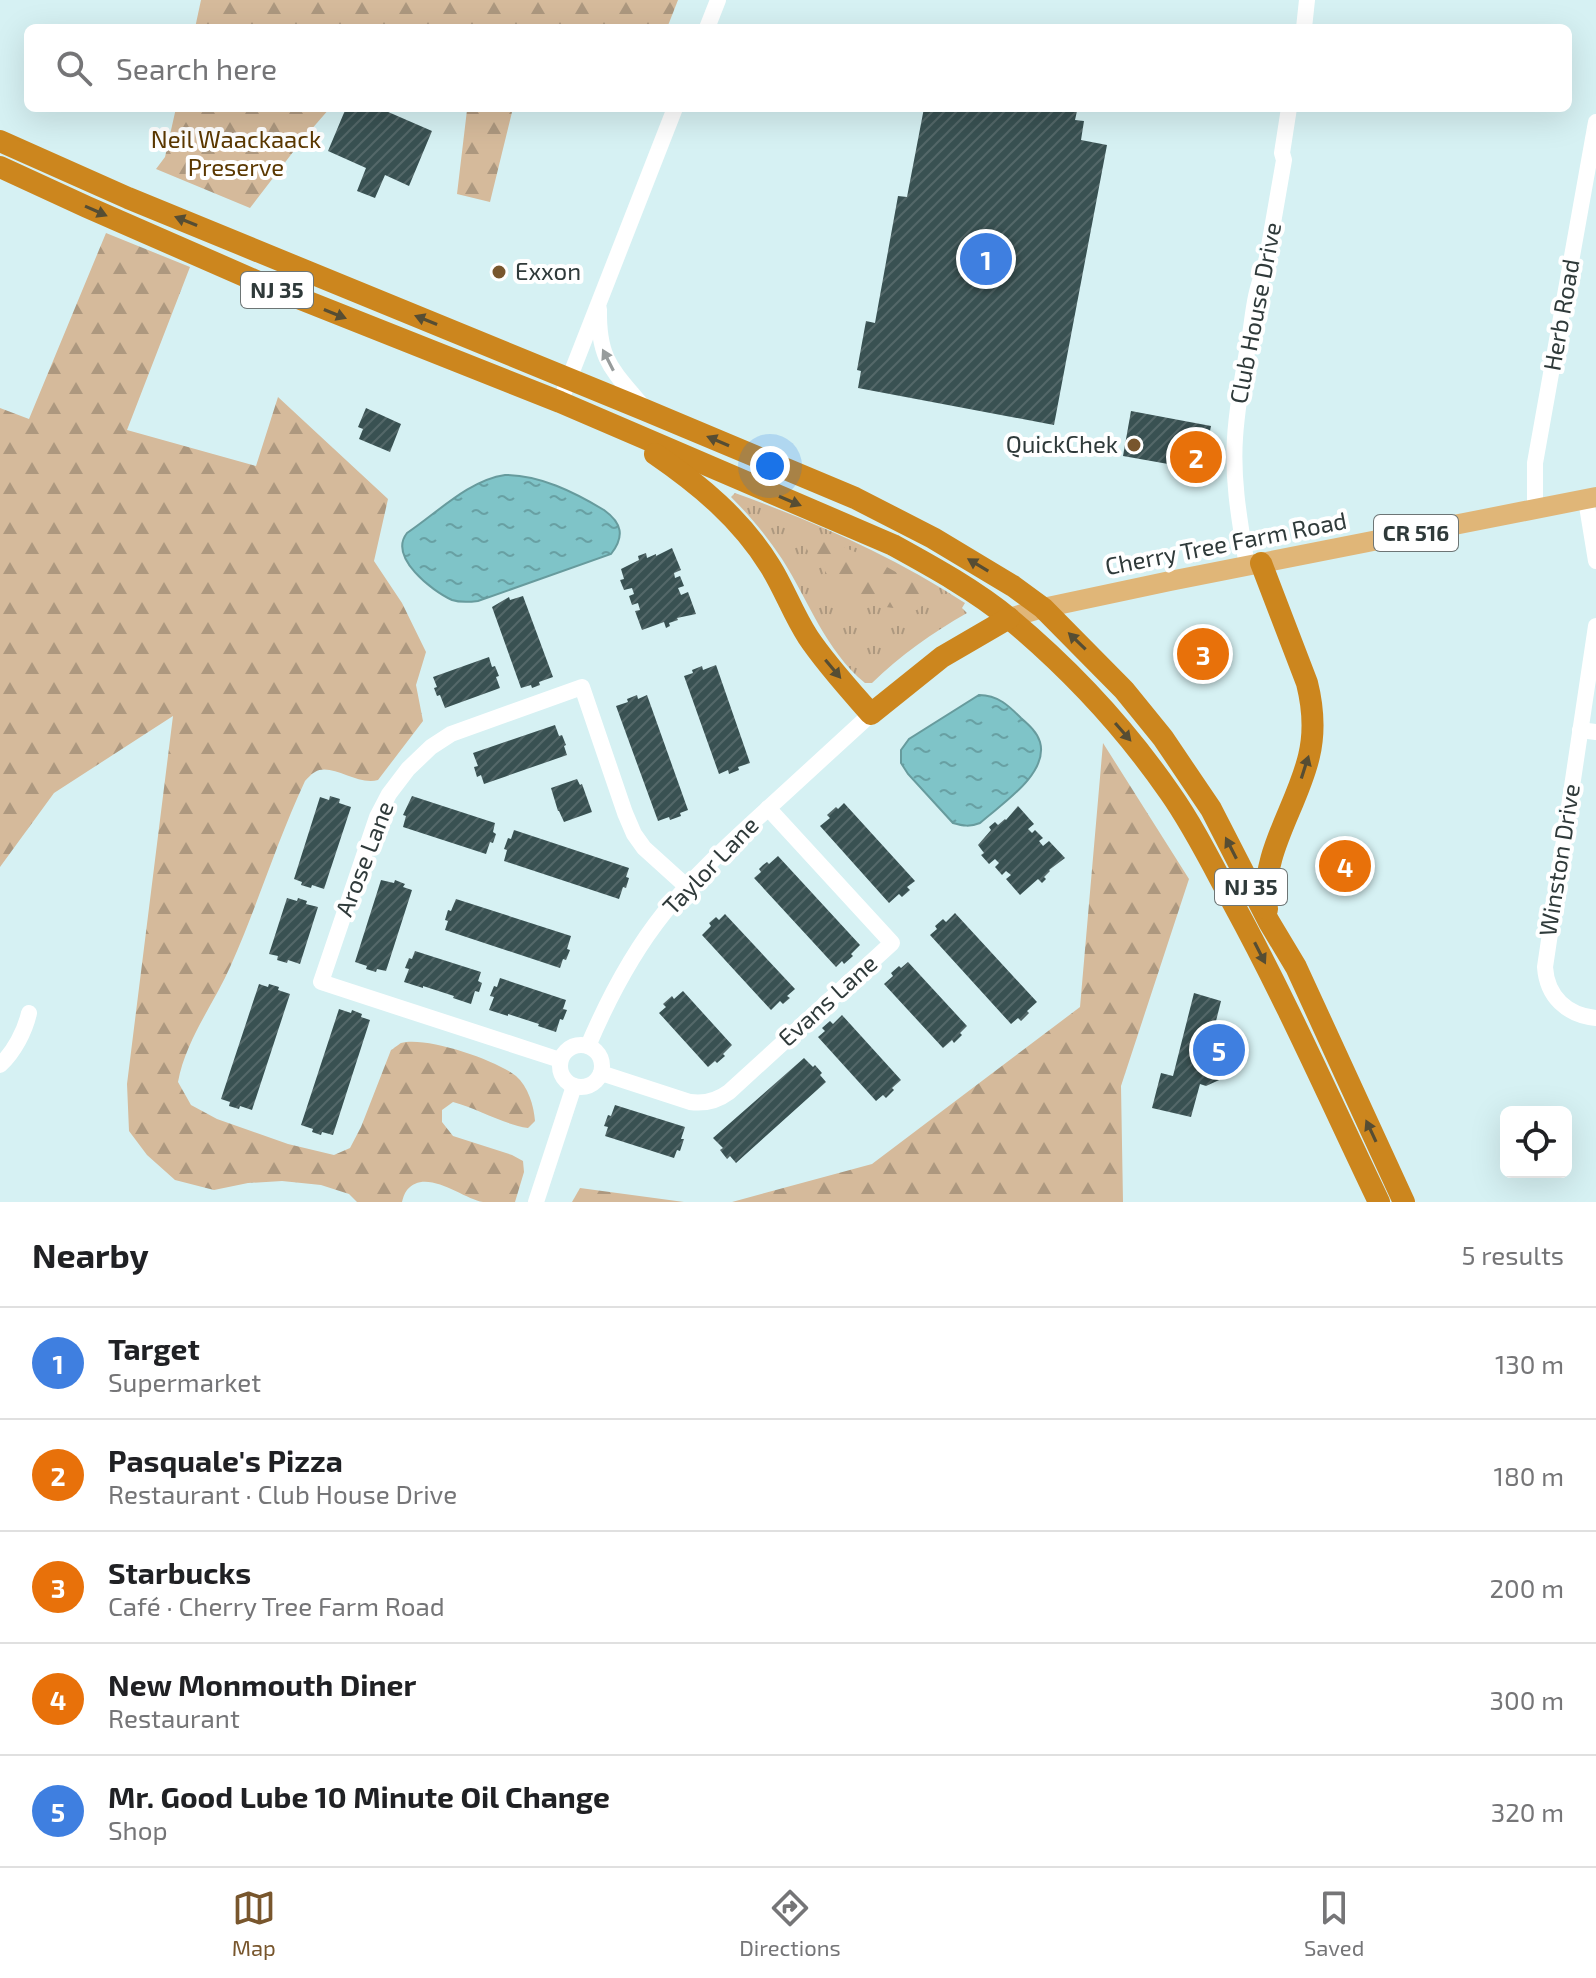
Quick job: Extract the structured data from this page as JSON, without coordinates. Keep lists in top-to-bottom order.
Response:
{
  "streets": {
    "highway": ["NJ 35", "CR 516"],
    "main road": ["Cherry Tree Farm Road"],
    "street": [
      "Club House Drive",
      "Herb Road",
      "Arose Lane",
      "Winston Drive",
      "Taylor Lane",
      "Evans Lane"
    ]
  },
  "crossings": [
    ["NJ 35", "CR 516"],
    ["NJ 35", "Cherry Tree Farm Road"],
    ["Club House Drive", "Cherry Tree Farm Road"],
    ["Herb Road", "Cherry Tree Farm Road"],
    ["CR 516", "Cherry Tree Farm Road"],
    ["CR 516", "Taylor Lane"],
    ["Arose Lane", "Taylor Lane"],
    ["Arose Lane", "Evans Lane"],
    ["Taylor Lane", "Evans Lane"]
  ],
  "parks": ["Neil Waackaack Preserve"],
  "places": ["Exxon", "QuickChek"],
  "page": {
    "search": "Search here",
    "pins": [
      "1",
      "2",
      "3",
      "4",
      "5"
    ],
    "heading": ["Nearby", "5 results"],
    "list": [
      {
        "mark": "1",
        "name": "Target",
        "note": "Supermarket",
        "value": "130 m"
      },
      {
        "mark": "2",
        "name": "Pasquale's Pizza",
        "note": "Restaurant · Club House Drive",
        "value": "180 m"
      },
      {
        "mark": "3",
        "name": "Starbucks",
        "note": "Café · Cherry Tree Farm Road",
        "value": "200 m"
      },
      {
        "mark": "4",
        "name": "New Monmouth Diner",
        "note": "Restaurant",
        "value": "300 m"
      },
      {
        "mark": "5",
        "name": "Mr. Good Lube 10 Minute Oil Change",
        "note": "Shop",
        "value": "320 m"
      }
    ],
    "nav": ["Map", "Directions", "Saved"]
  }
}
